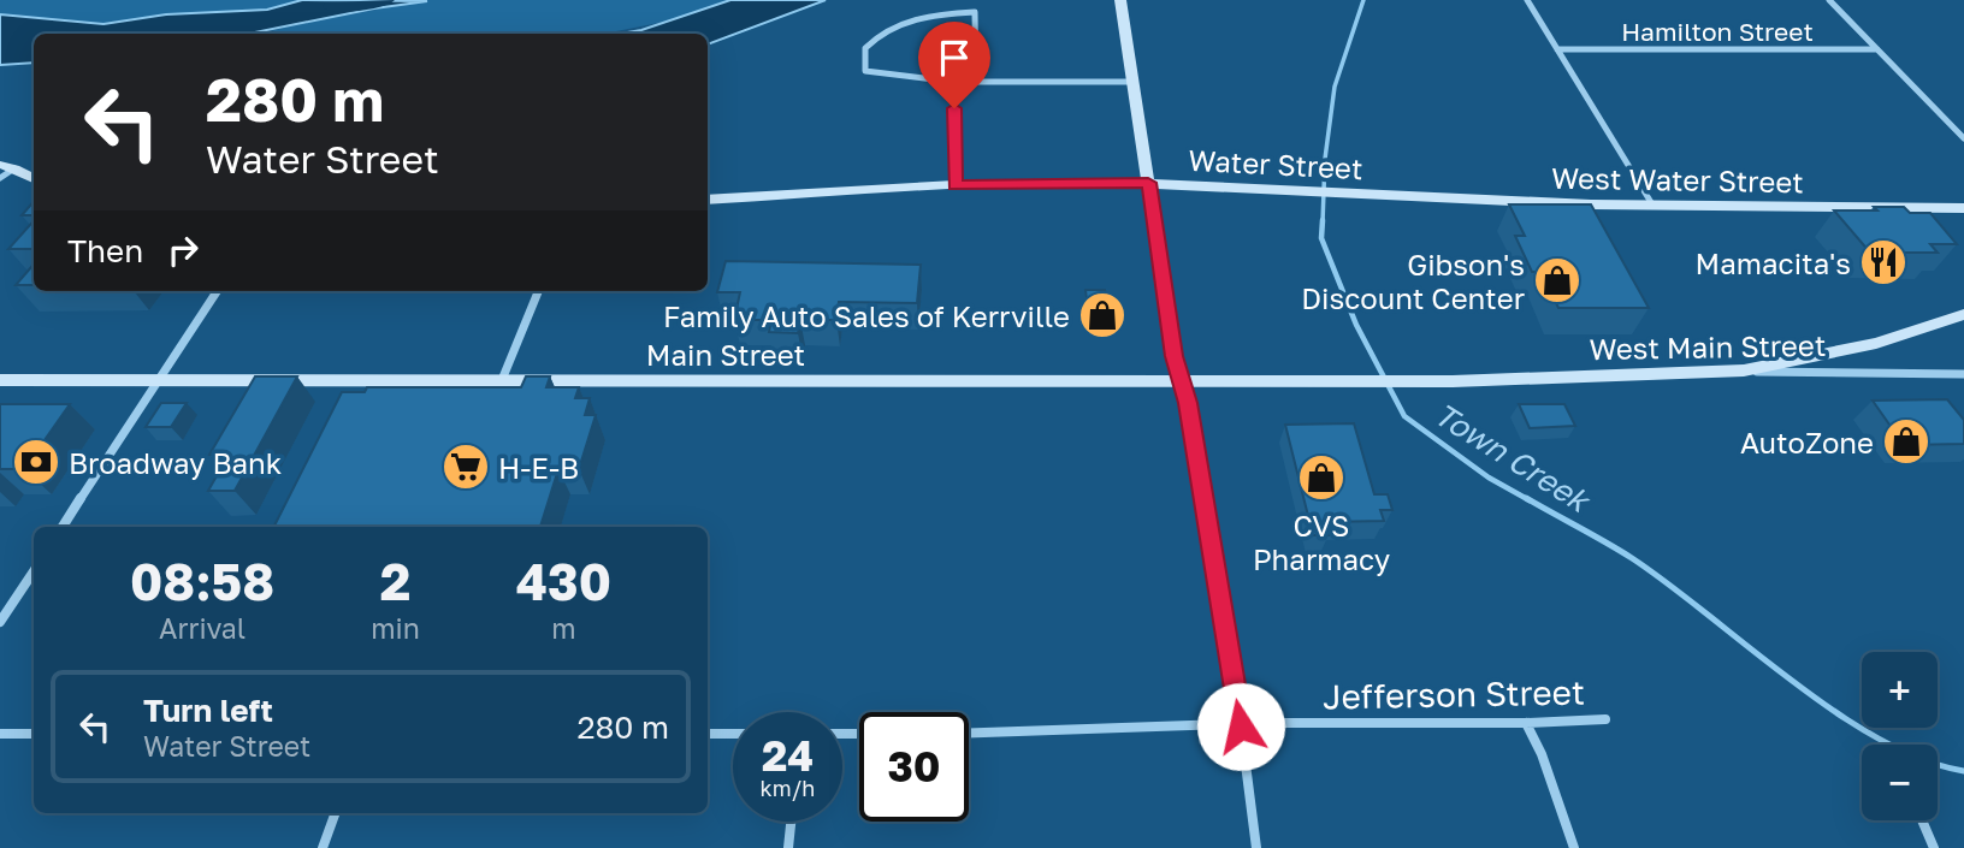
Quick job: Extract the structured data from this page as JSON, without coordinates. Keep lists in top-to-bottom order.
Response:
{
  "streets": {
    "street": [
      "Hamilton Street",
      "Water Street",
      "West Water Street",
      "West Main Street",
      "Main Street",
      "Jefferson Street"
    ]
  },
  "crossings": [
    ["Water Street", "West Water Street"],
    ["West Main Street", "Main Street"]
  ],
  "water": ["Town Creek"],
  "places": {
    "restaurant": ["Mamacita's"],
    "shop": [
      "Gibson's Discount Center",
      "Family Auto Sales of Kerrville",
      "AutoZone",
      "CVS Pharmacy"
    ],
    "bank": ["Broadway Bank"],
    "supermarket": ["H-E-B"]
  },
  "page": {
    "turn": ["280 m", "Water Street"],
    "then": "Then",
    "eta": [
      "08:58",
      "Arrival",
      "2",
      "min",
      "430",
      "m"
    ],
    "map_buttons": ["+", "−"],
    "list": [
      {
        "name": "Turn left",
        "note": "Water Street",
        "value": "280 m"
      }
    ],
    "speed": "24 km/h",
    "limit": "30"
  }
}
